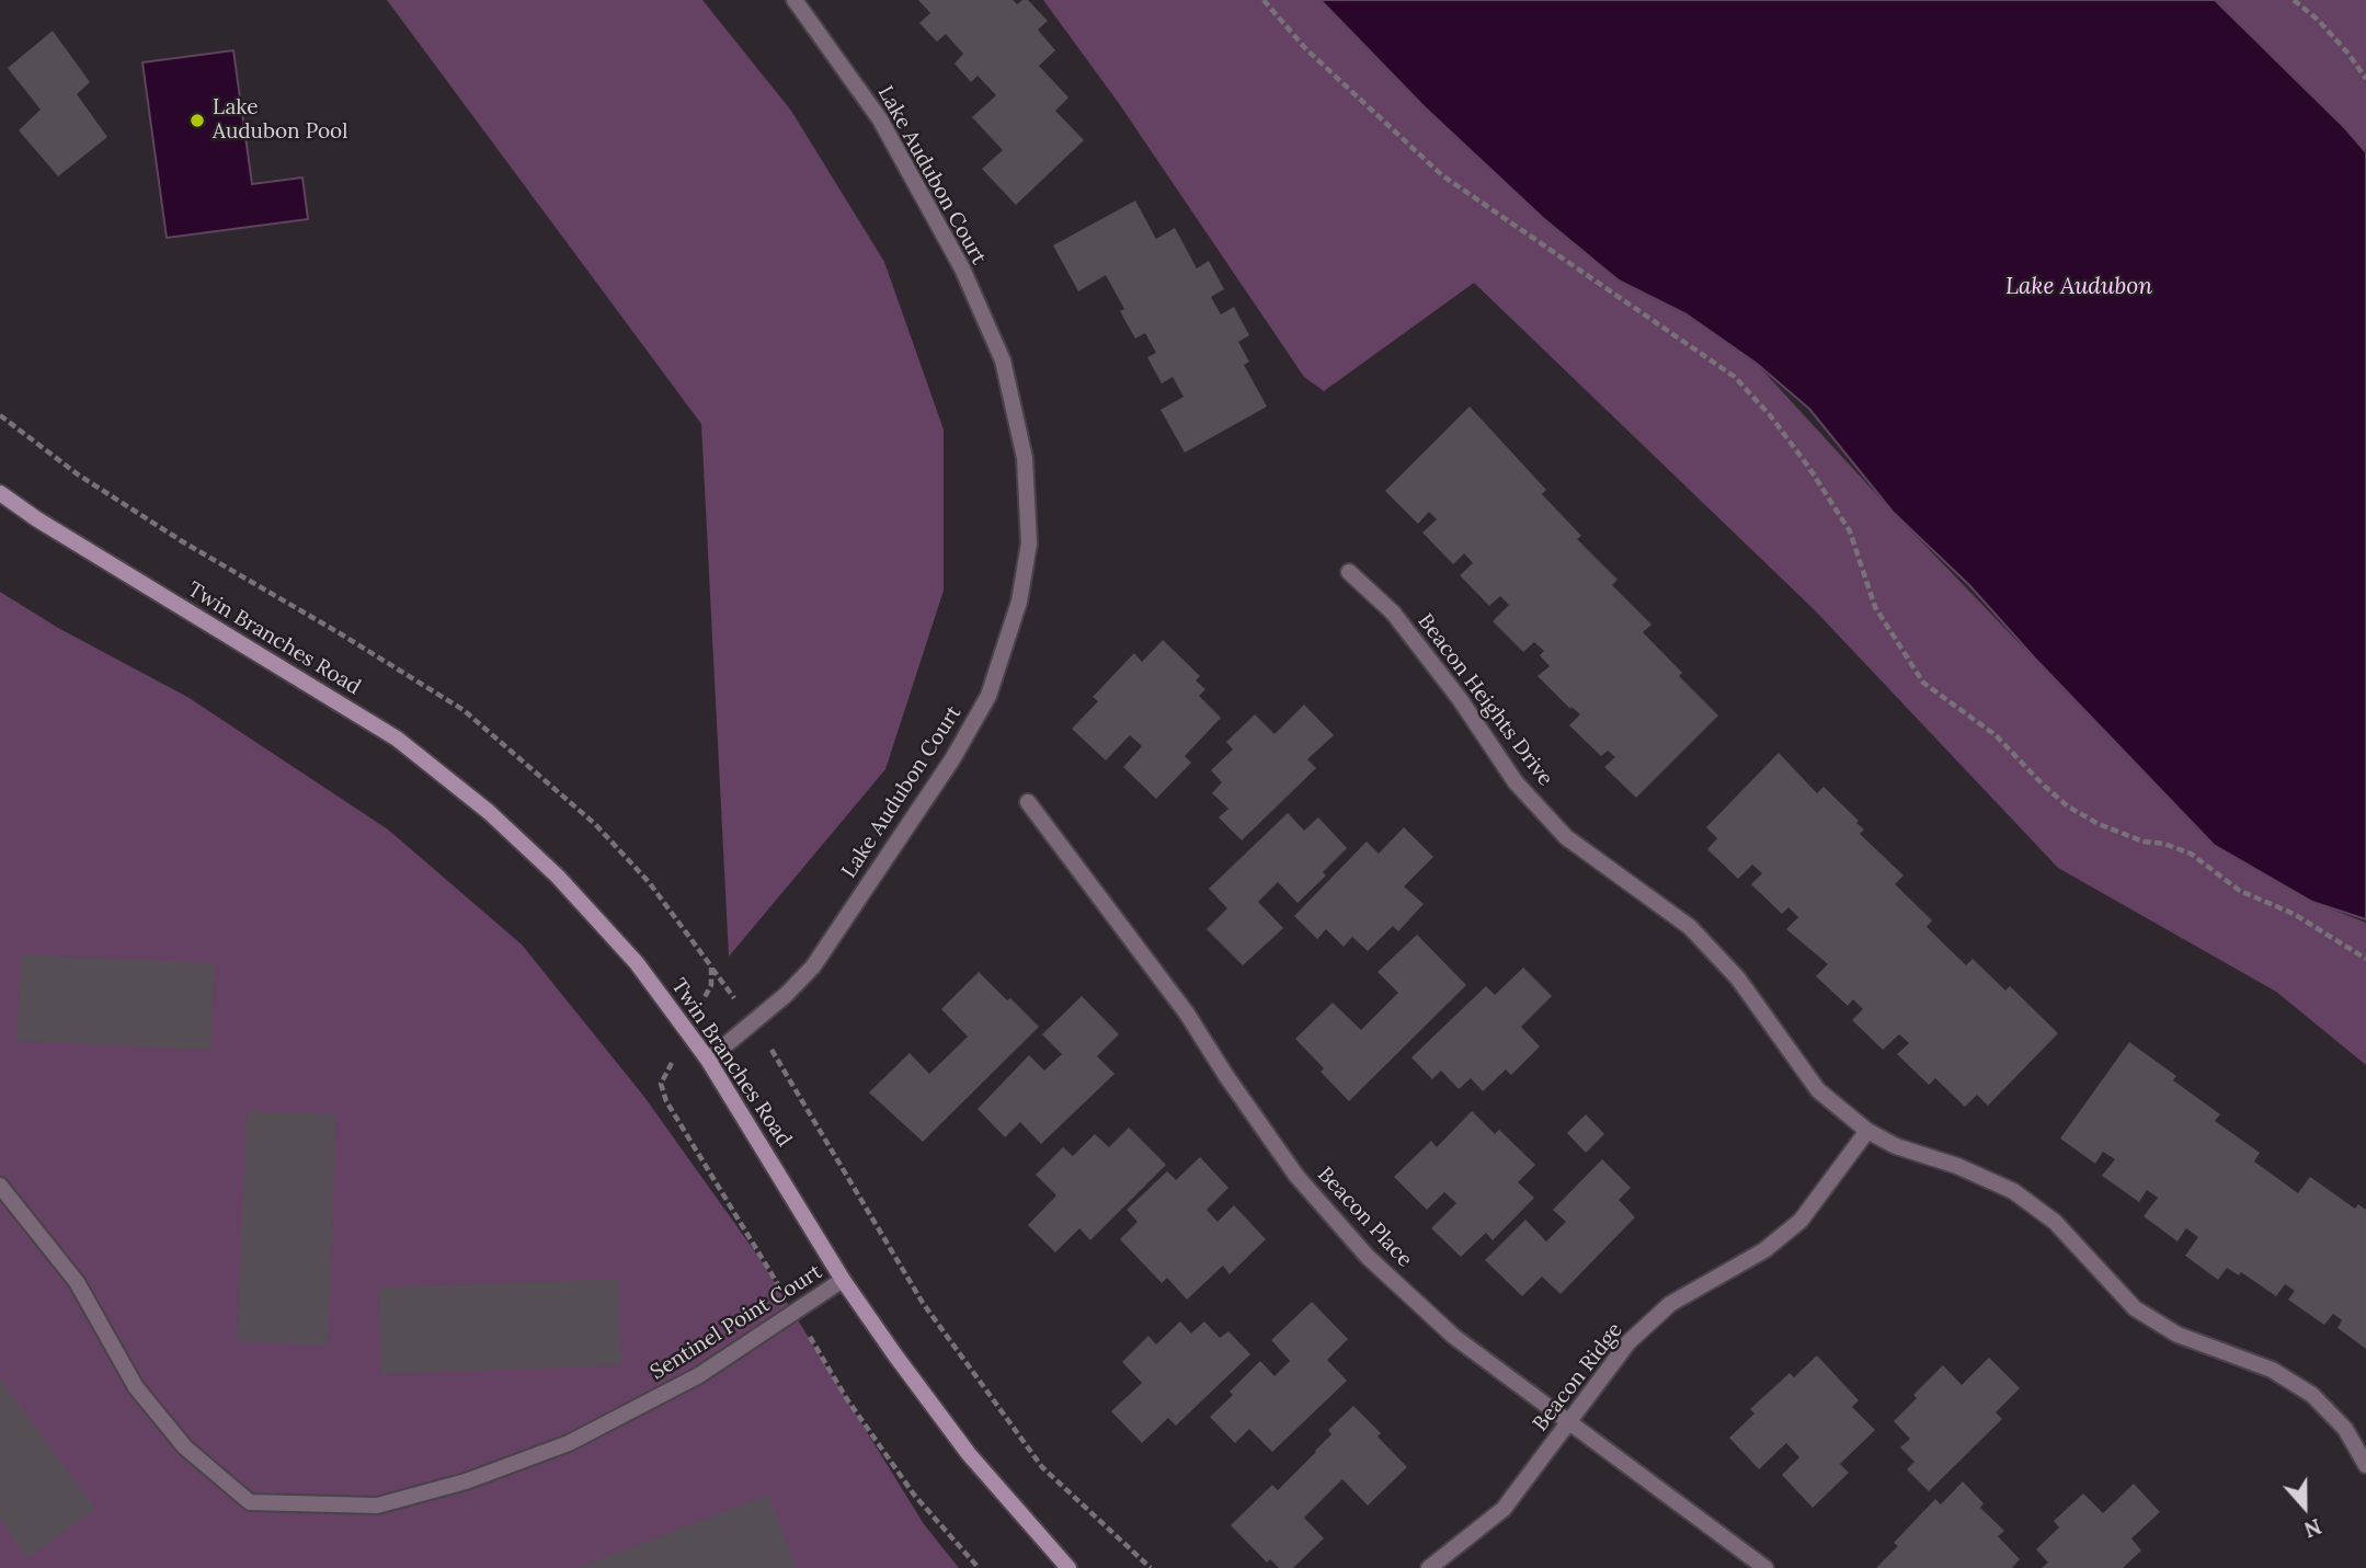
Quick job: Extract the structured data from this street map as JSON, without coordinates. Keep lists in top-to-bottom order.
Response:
{
  "streets": {
    "main road": ["Twin Branches Road"],
    "street": [
      "Lake Audubon Court",
      "Beacon Heights Drive",
      "Beacon Place",
      "Sentinel Point Court",
      "Beacon Ridge"
    ]
  },
  "crossings": [
    ["Lake Audubon Court", "Twin Branches Road"],
    ["Twin Branches Road", "Sentinel Point Court"],
    ["Beacon Heights Drive", "Beacon Ridge"],
    ["Beacon Place", "Beacon Ridge"]
  ],
  "water": ["Lake Audubon"],
  "places": ["Lake Audubon Pool"],
  "north": "bottom"
}
